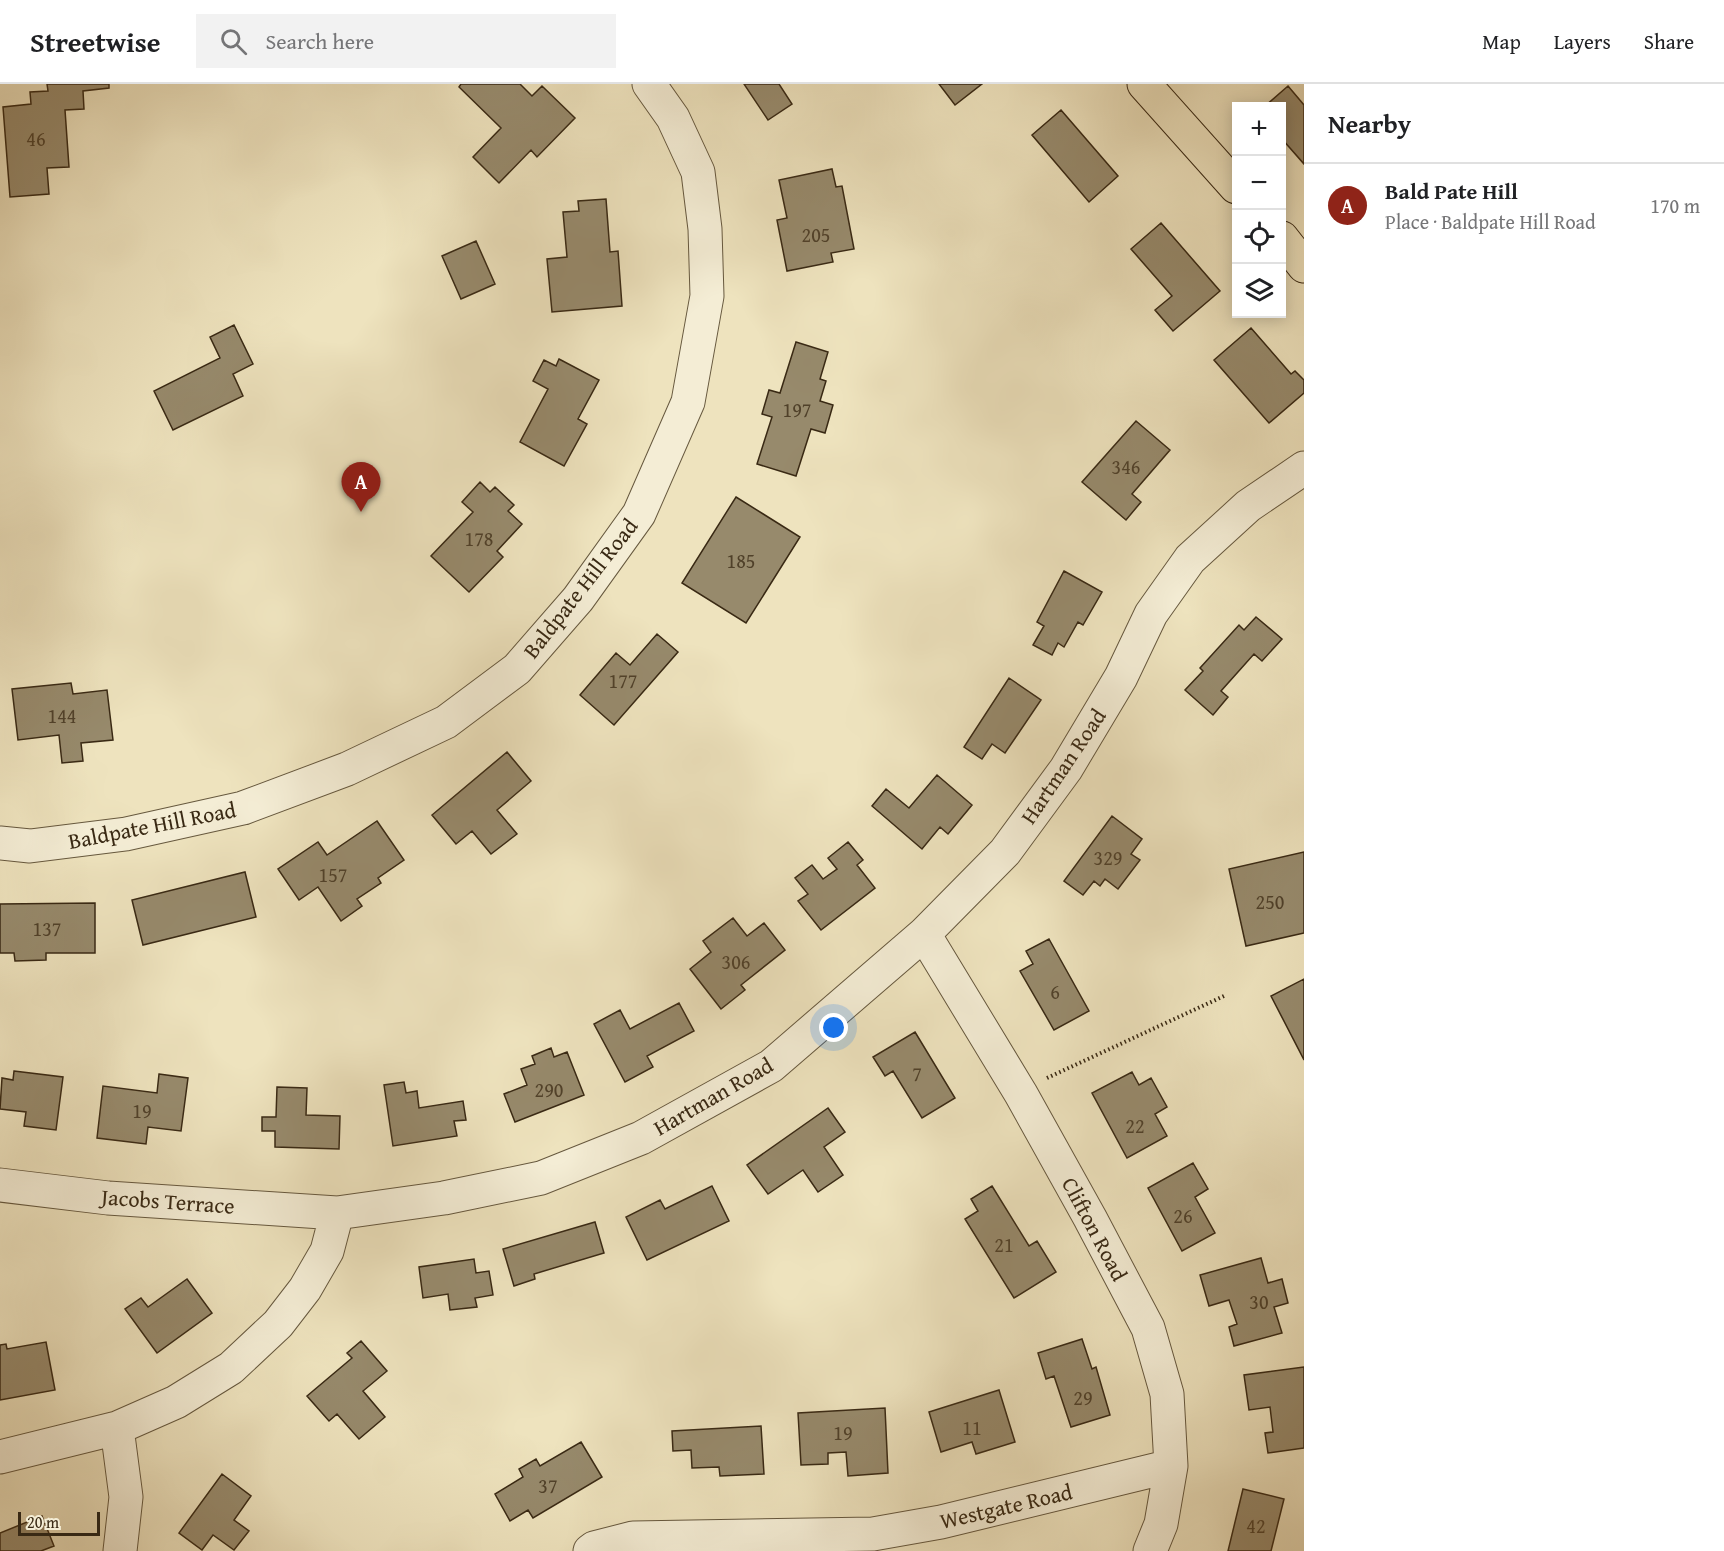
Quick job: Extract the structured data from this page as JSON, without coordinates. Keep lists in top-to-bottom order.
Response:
{
  "streets": {
    "street": [
      "Baldpate Hill Road",
      "Hartman Road",
      "Jacobs Terrace",
      "Clifton Road",
      "Westgate Road"
    ]
  },
  "crossings": [
    ["Hartman Road", "Jacobs Terrace"],
    ["Hartman Road", "Clifton Road"],
    ["Clifton Road", "Westgate Road"]
  ],
  "house_numbers": [
    "46",
    "205",
    "197",
    "346",
    "178",
    "185",
    "177",
    "144",
    "329",
    "157",
    "250",
    "137",
    "306",
    "6",
    "7",
    "290",
    "19",
    "22",
    "26",
    "21",
    "30",
    "29",
    "11",
    "19",
    "37",
    "42"
  ],
  "scale_bar": "20 m",
  "page": {
    "header": "Streetwise",
    "search": "Search here",
    "nav": ["Map", "Layers", "Share"],
    "heading": "Nearby",
    "map_buttons": ["+", "−"],
    "list": [
      {
        "mark": "A",
        "name": "Bald Pate Hill",
        "note": "Place · Baldpate Hill Road",
        "value": "170 m"
      }
    ],
    "pins": "A",
    "scale": "20 m"
  }
}
